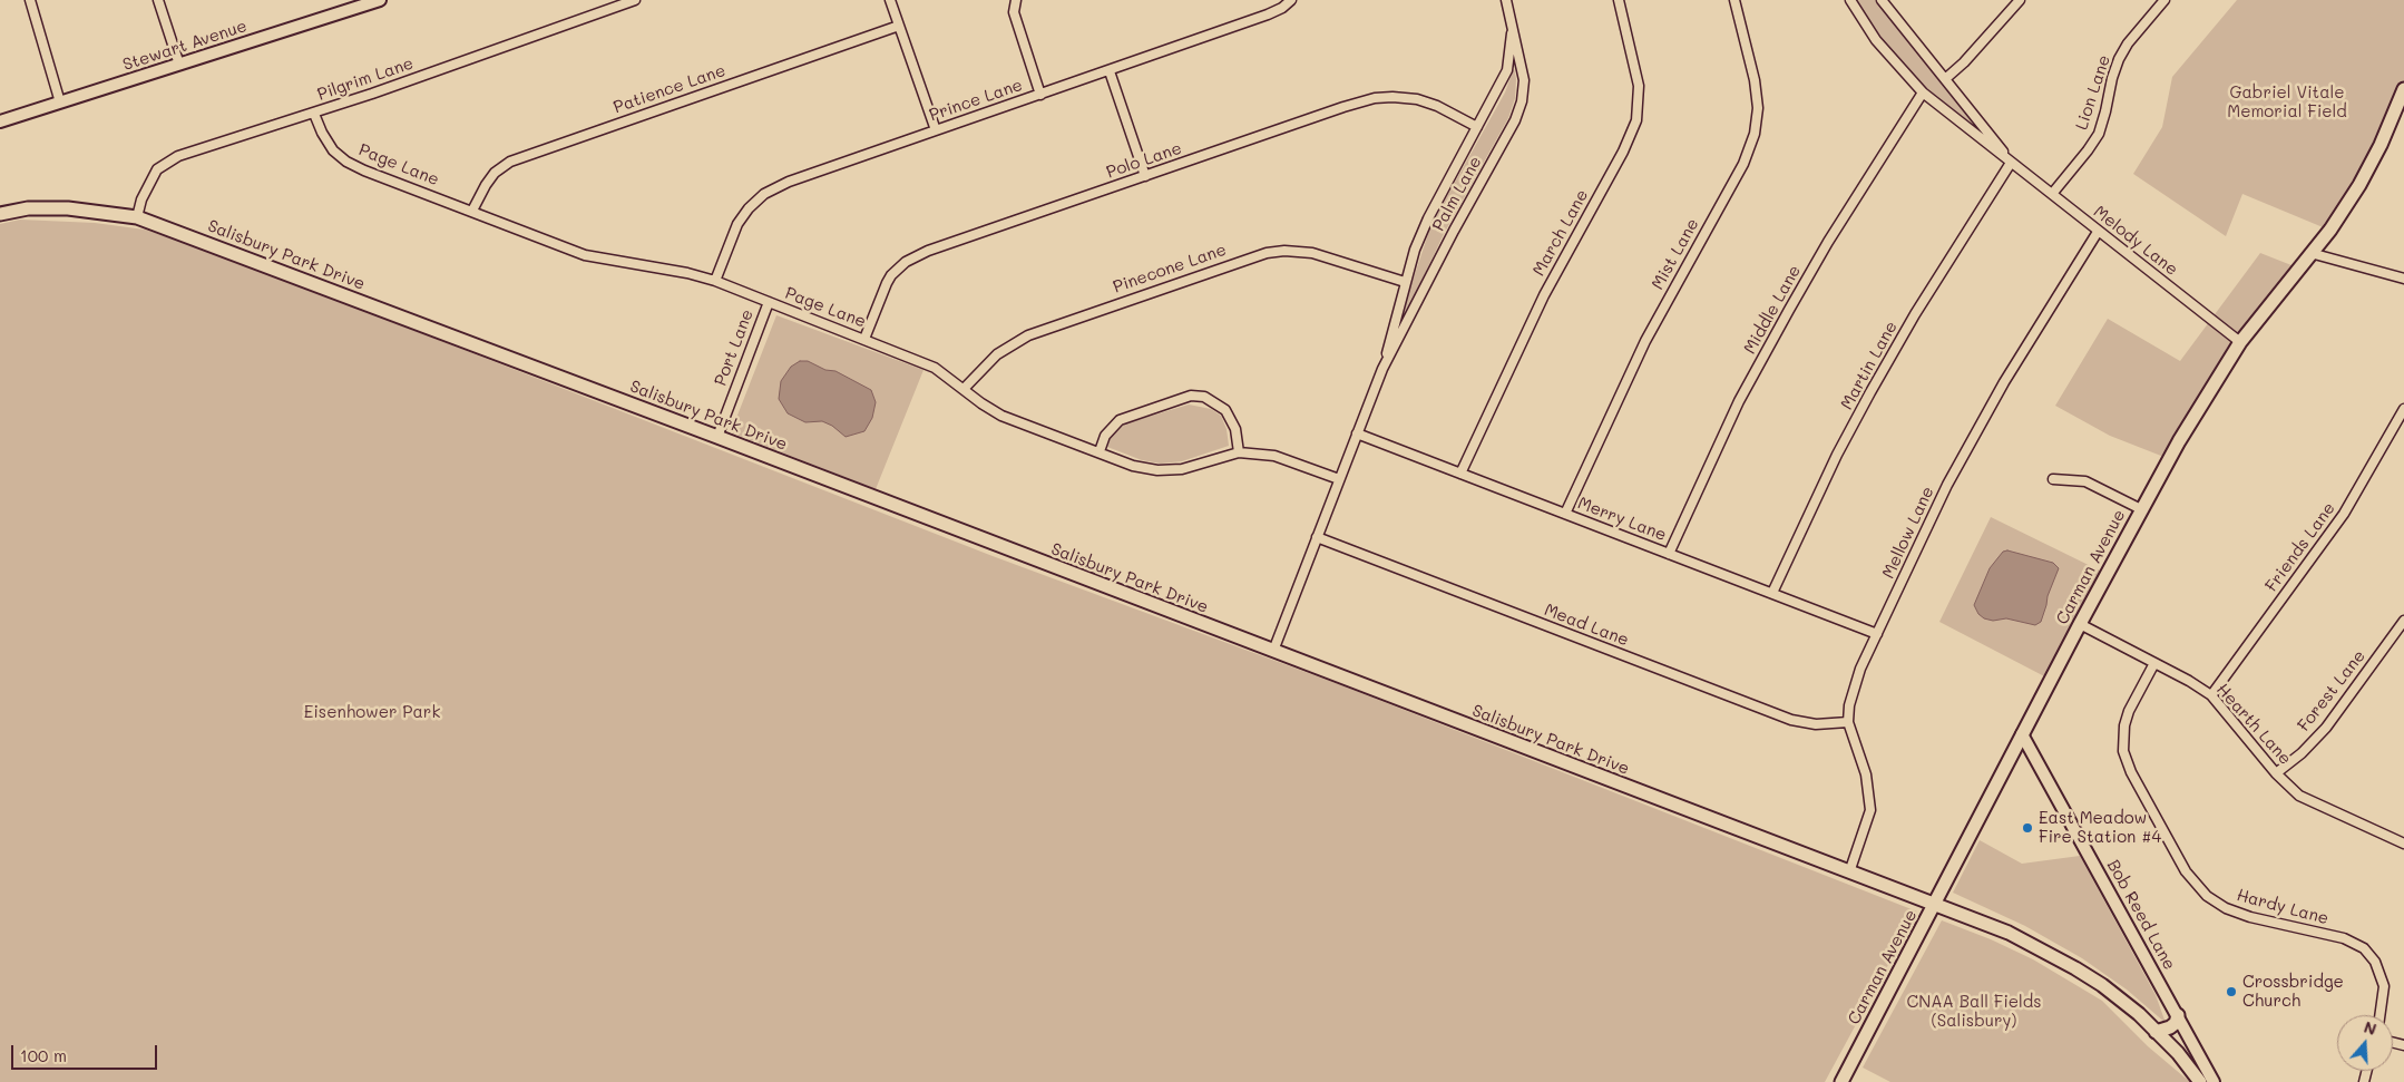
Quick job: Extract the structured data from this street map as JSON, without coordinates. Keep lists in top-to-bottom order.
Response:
{
  "streets": {
    "main road": ["Salisbury Park Drive", "Carman Avenue"],
    "street": [
      "Stewart Avenue",
      "Pilgrim Lane",
      "Patience Lane",
      "Lion Lane",
      "Prince Lane",
      "Polo Lane",
      "Page Lane",
      "Palm Lane",
      "March Lane",
      "Melody Lane",
      "Mist Lane",
      "Pinecone Lane",
      "Middle Lane",
      "Port Lane",
      "Martin Lane",
      "Merry Lane",
      "Mellow Lane",
      "Friends Lane",
      "Mead Lane",
      "Forest Lane",
      "Hearth Lane",
      "Hardy Lane",
      "Bob Reed Lane"
    ]
  },
  "crossings": [
    ["Pilgrim Lane", "Page Lane"],
    ["Pilgrim Lane", "Salisbury Park Drive"],
    ["Patience Lane", "Page Lane"],
    ["Lion Lane", "Melody Lane"],
    ["Prince Lane", "Page Lane"],
    ["Polo Lane", "Page Lane"],
    ["Polo Lane", "Palm Lane"],
    ["Page Lane", "Palm Lane"],
    ["Page Lane", "Pinecone Lane"],
    ["Page Lane", "Port Lane"],
    ["Palm Lane", "Salisbury Park Drive"],
    ["Palm Lane", "Pinecone Lane"],
    ["Palm Lane", "Merry Lane"],
    ["Palm Lane", "Mead Lane"],
    ["March Lane", "Merry Lane"],
    ["Melody Lane", "Middle Lane"],
    ["Melody Lane", "Martin Lane"],
    ["Melody Lane", "Mellow Lane"],
    ["Melody Lane", "Carman Avenue"],
    ["Mist Lane", "Merry Lane"],
    ["Salisbury Park Drive", "Port Lane"],
    ["Salisbury Park Drive", "Mellow Lane"],
    ["Salisbury Park Drive", "Carman Avenue"],
    ["Middle Lane", "Merry Lane"],
    ["Martin Lane", "Merry Lane"],
    ["Merry Lane", "Mellow Lane"],
    ["Mellow Lane", "Mead Lane"],
    ["Friends Lane", "Hearth Lane"],
    ["Carman Avenue", "Hearth Lane"],
    ["Carman Avenue", "Bob Reed Lane"],
    ["Forest Lane", "Hearth Lane"],
    ["Hearth Lane", "Hardy Lane"]
  ],
  "parks": ["Gabriel Vitale Memorial Field", "Eisenhower Park", "CNAA Ball Fields (Salisbury)"],
  "places": ["East Meadow Fire Station #4", "Crossbridge Church"],
  "scale_bar": "100 m",
  "north": "top"
}
